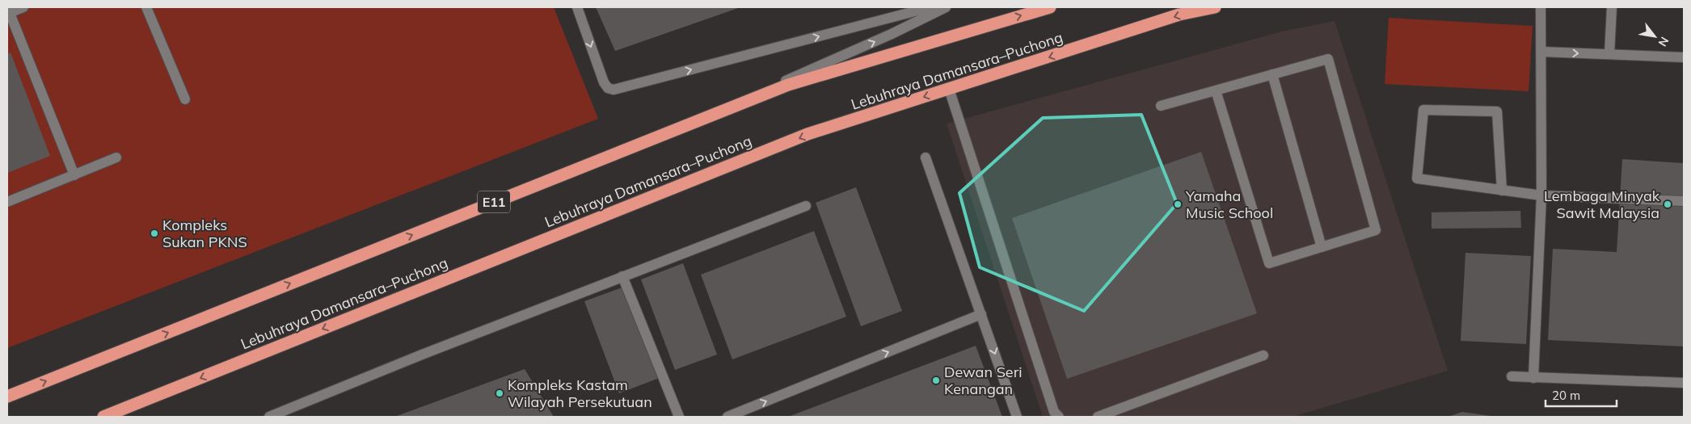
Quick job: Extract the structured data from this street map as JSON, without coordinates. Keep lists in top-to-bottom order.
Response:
{
  "streets": {
    "highway": ["Lebuhraya Damansara–Puchong", "E11"]
  },
  "places": [
    "Yamaha Music School",
    "Lembaga Minyak Sawit Malaysia",
    "Kompleks Sukan PKNS",
    "Dewan Seri Kenangan",
    "Kompleks Kastam Wilayah Persekutuan"
  ],
  "scale_bar": "20 m",
  "north": "bottom right"
}
